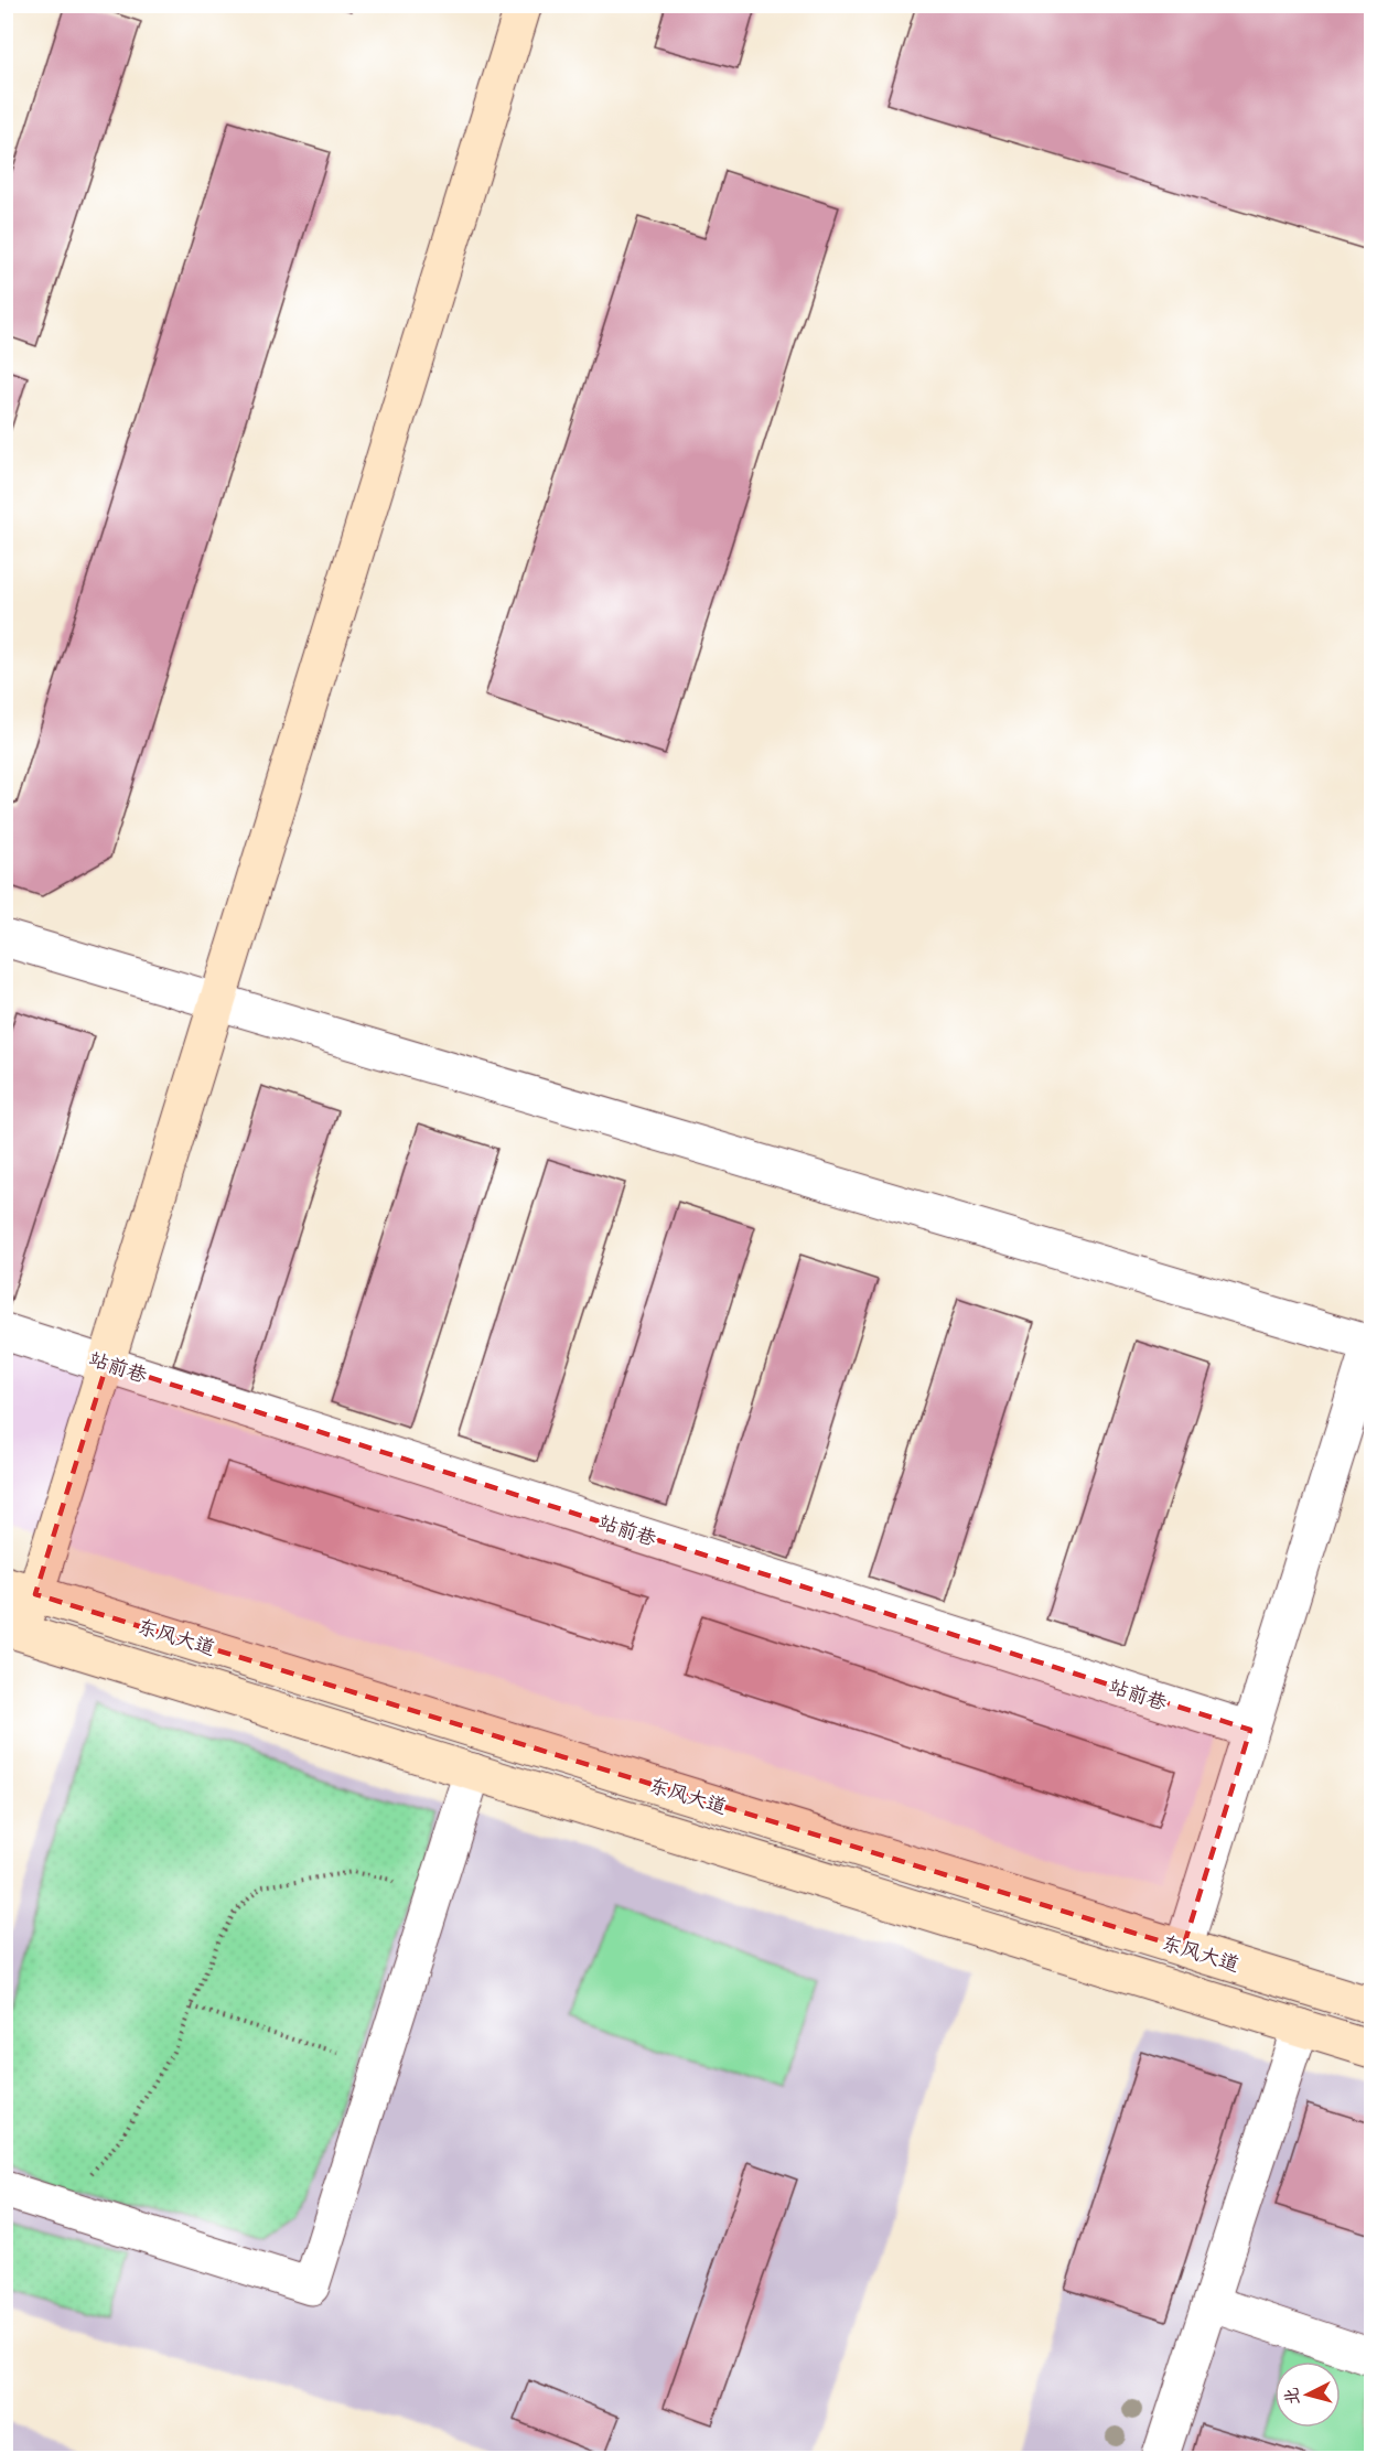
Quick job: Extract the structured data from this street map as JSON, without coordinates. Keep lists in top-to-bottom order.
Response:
{
  "streets": {
    "main road": ["东风大道"],
    "street": ["站前巷"]
  },
  "north": "left"
}
